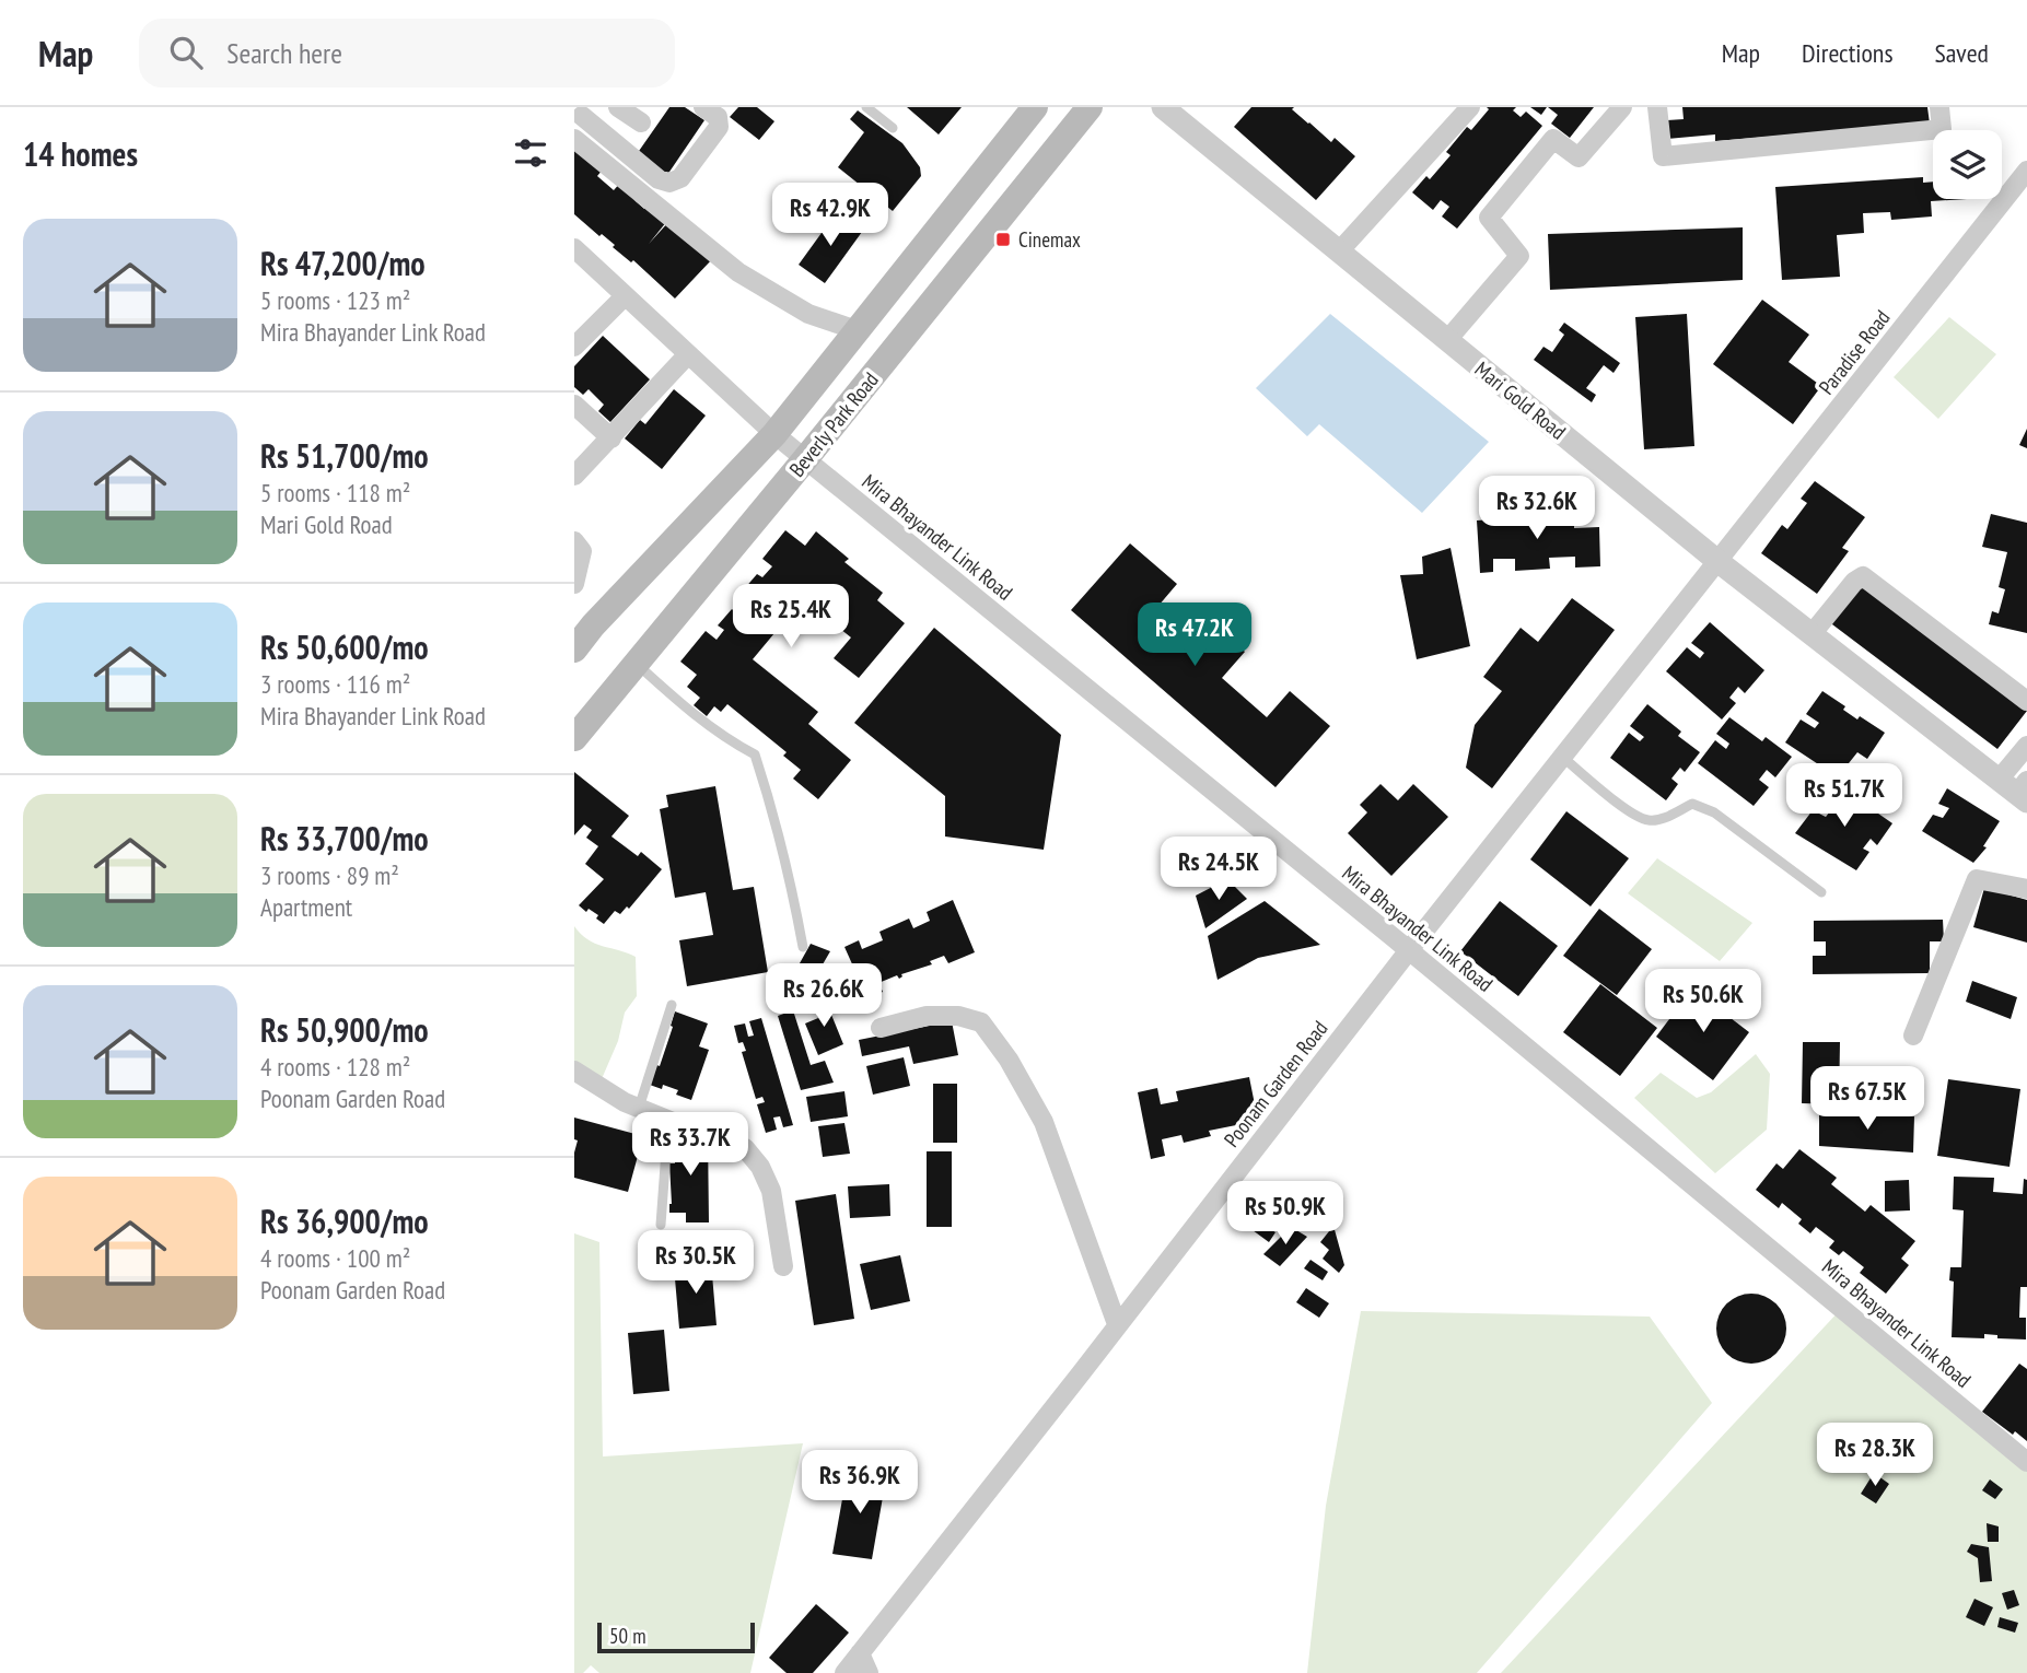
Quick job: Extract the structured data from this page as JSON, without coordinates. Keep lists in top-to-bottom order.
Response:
{
  "streets": {
    "main road": ["Beverly Park Road"],
    "street": [
      "Paradise Road",
      "Mari Gold Road",
      "Mira Bhayander Link Road",
      "Poonam Garden Road"
    ]
  },
  "crossings": [
    ["Paradise Road", "Mari Gold Road"],
    ["Paradise Road", "Poonam Garden Road"],
    ["Mari Gold Road", "Poonam Garden Road"],
    ["Beverly Park Road", "Mira Bhayander Link Road"],
    ["Mira Bhayander Link Road", "Poonam Garden Road"]
  ],
  "places": {
    "transit": ["Cinemax"]
  },
  "scale_bar": "50 m",
  "page": {
    "header": "Map",
    "search": "Search here",
    "nav": ["Map", "Directions", "Saved"],
    "heading": "14 homes",
    "price": [
      "Rs 42.9K",
      "Rs 32.6K",
      "Rs 25.4K",
      "Rs 47.2K",
      "Rs 51.7K",
      "Rs 24.5K",
      "Rs 26.6K",
      "Rs 50.6K",
      "Rs 67.5K",
      "Rs 33.7K",
      "Rs 50.9K",
      "Rs 30.5K",
      "Rs 28.3K",
      "Rs 36.9K"
    ],
    "list": [
      {
        "name": "Rs 47,200/mo",
        "note": "5 rooms · 123 m² · Mira Bhayander Link Road"
      },
      {
        "name": "Rs 51,700/mo",
        "note": "5 rooms · 118 m² · Mari Gold Road"
      },
      {
        "name": "Rs 50,600/mo",
        "note": "3 rooms · 116 m² · Mira Bhayander Link Road"
      },
      {
        "name": "Rs 33,700/mo",
        "note": "3 rooms · 89 m² · Apartment"
      },
      {
        "name": "Rs 50,900/mo",
        "note": "4 rooms · 128 m² · Poonam Garden Road"
      },
      {
        "name": "Rs 36,900/mo",
        "note": "4 rooms · 100 m² · Poonam Garden Road"
      }
    ],
    "scale": "50 m"
  }
}
